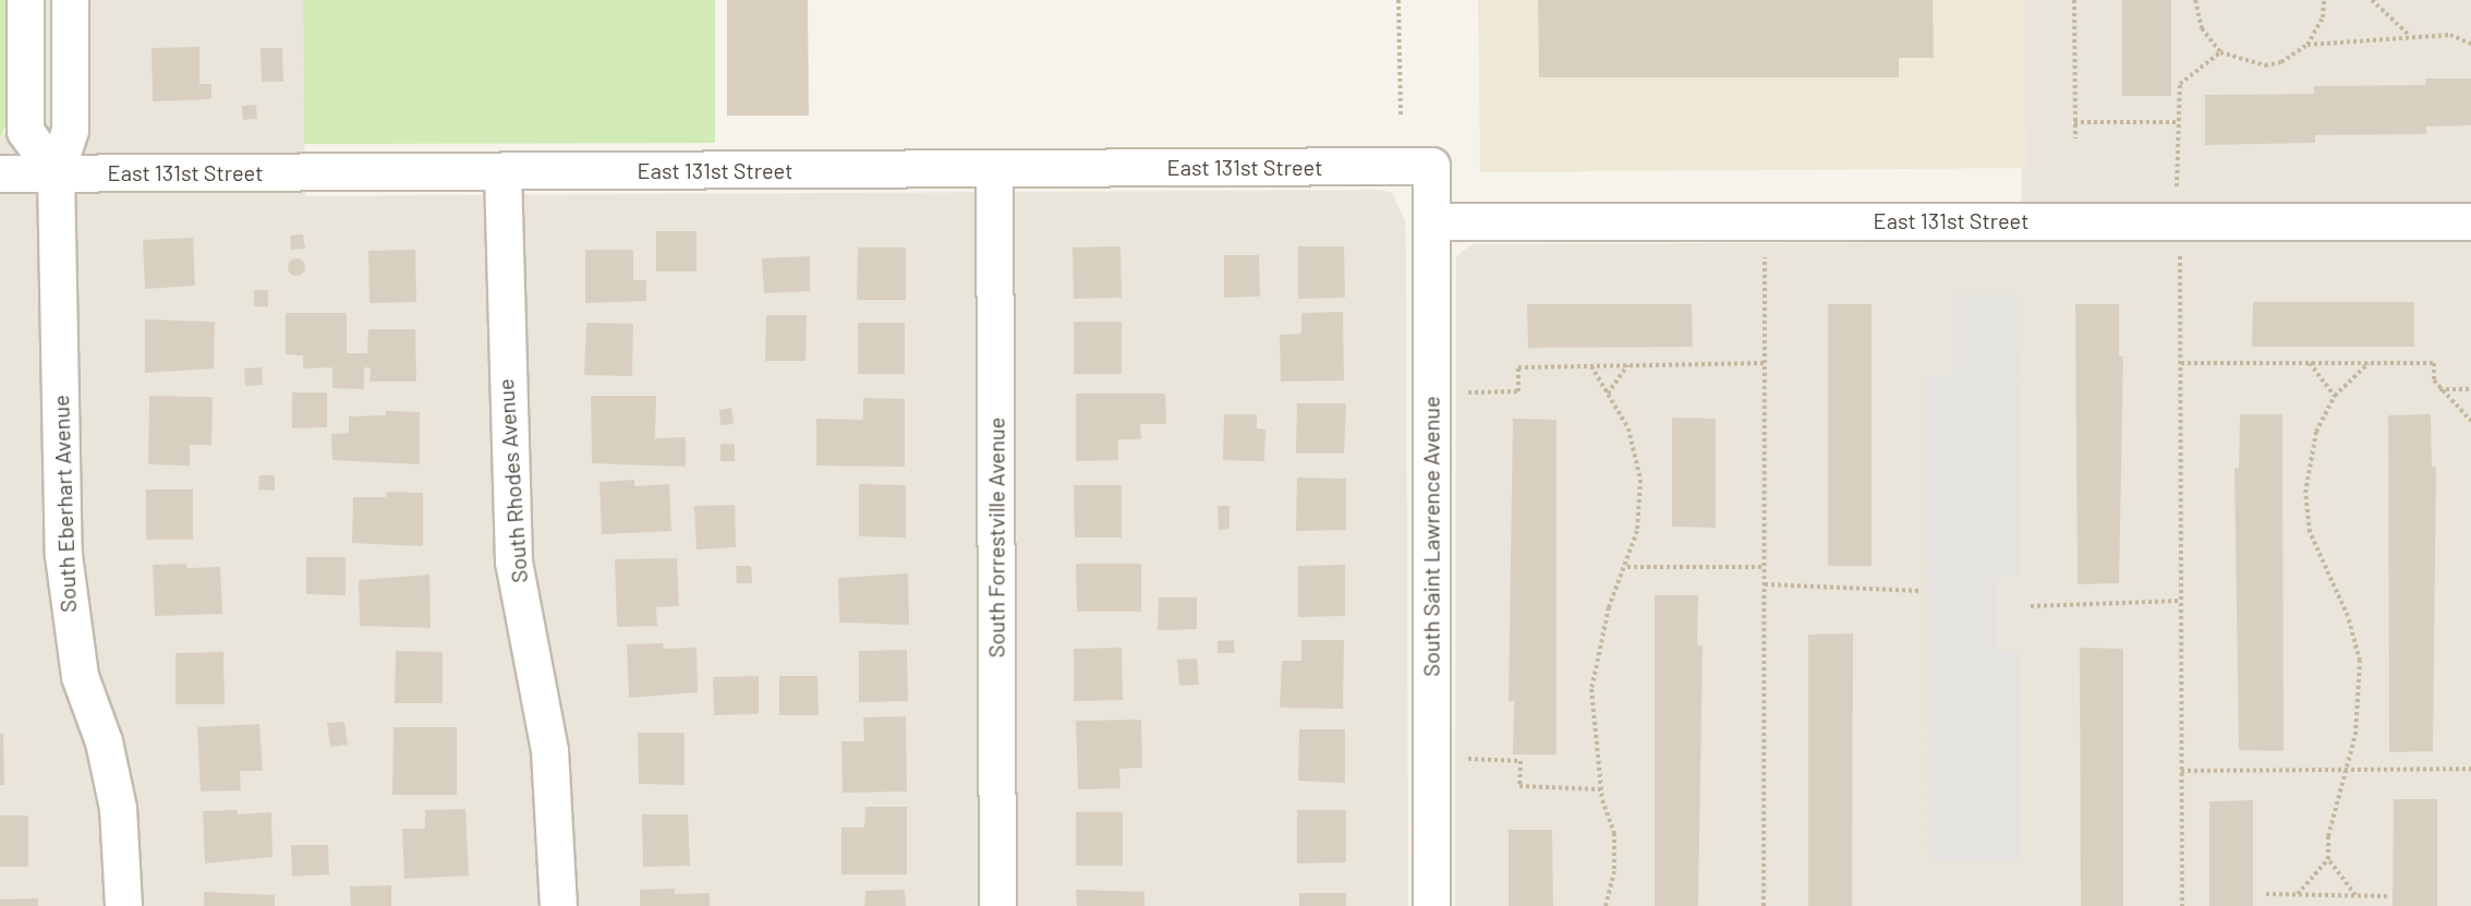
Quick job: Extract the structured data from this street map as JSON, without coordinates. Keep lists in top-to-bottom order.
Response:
{
  "streets": {
    "street": [
      "East 131st Street",
      "South Rhodes Avenue",
      "South Eberhart Avenue",
      "South Saint Lawrence Avenue",
      "South Forrestville Avenue"
    ]
  },
  "crossings": [
    ["East 131st Street", "South Rhodes Avenue"],
    ["East 131st Street", "South Eberhart Avenue"],
    ["East 131st Street", "South Saint Lawrence Avenue"],
    ["East 131st Street", "South Forrestville Avenue"]
  ]
}
